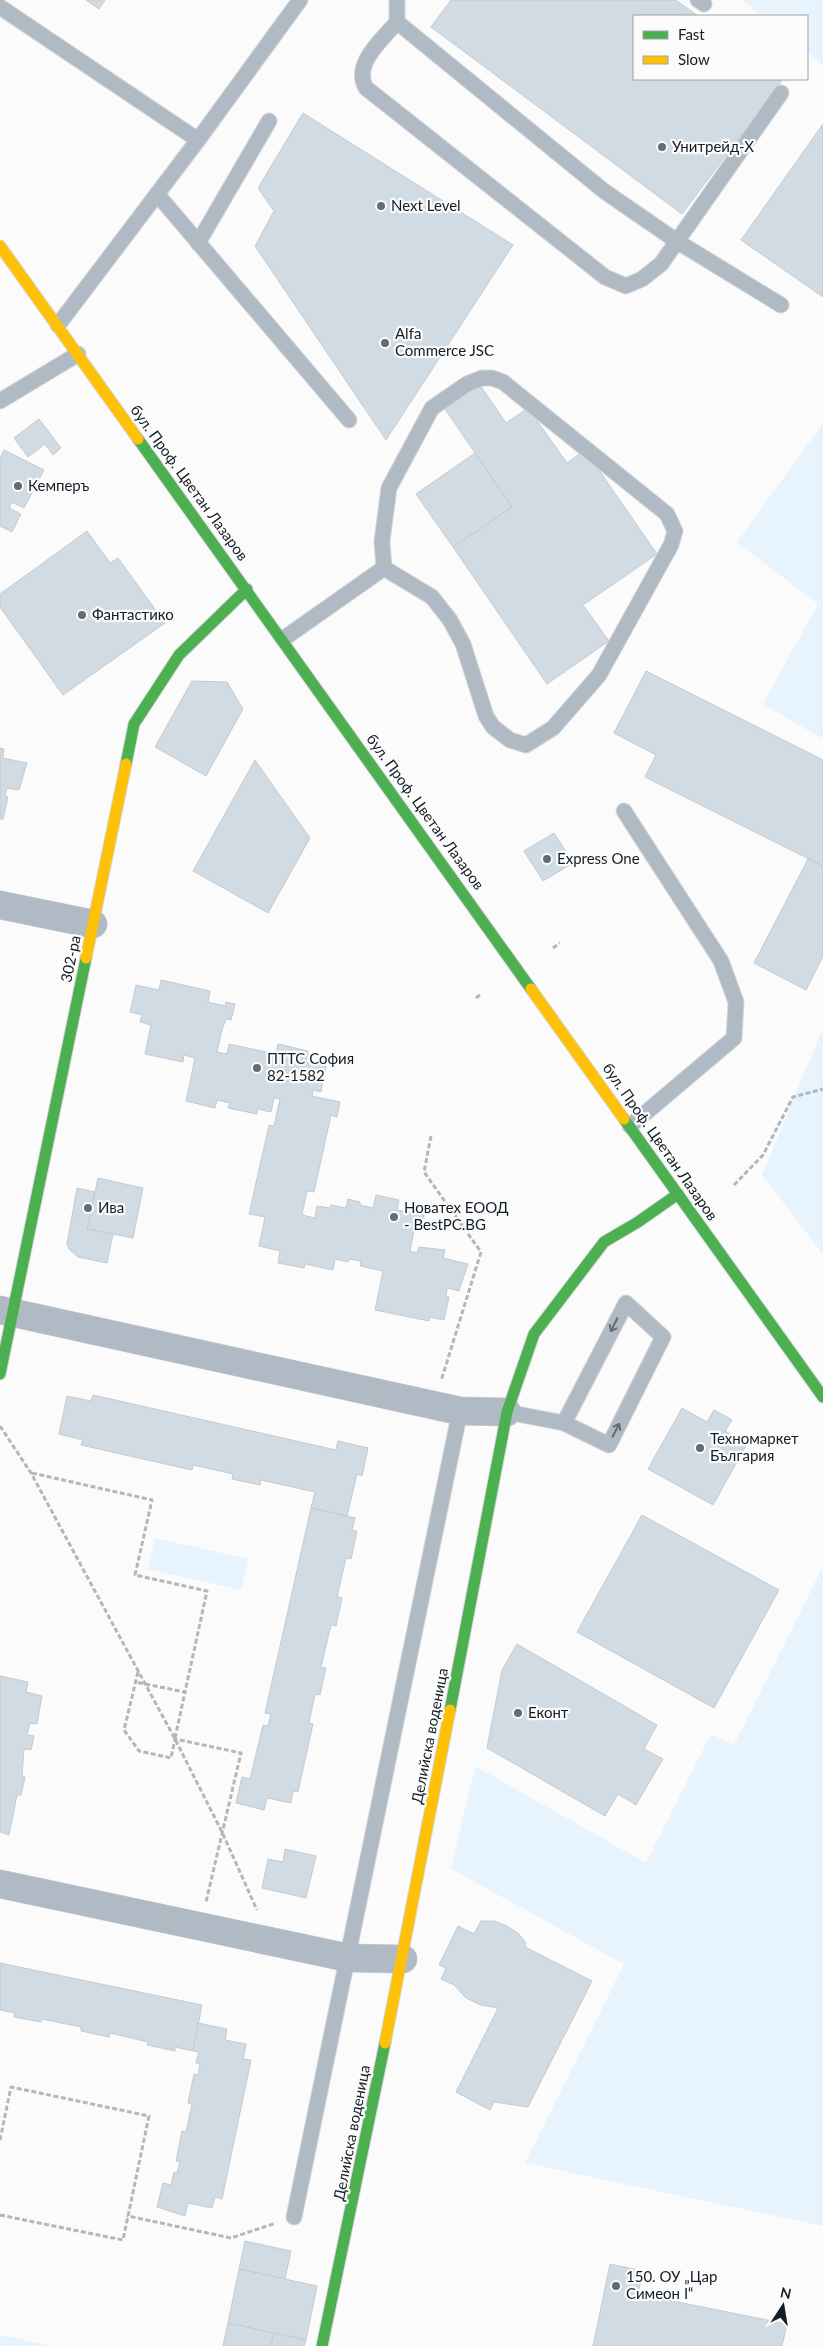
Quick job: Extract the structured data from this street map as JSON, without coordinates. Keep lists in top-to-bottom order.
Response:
{
  "streets": {
    "street": ["бул. Проф. Цветан Лазаров", "302-ра", "Делийска воденица"]
  },
  "crossings": [
    ["бул. Проф. Цветан Лазаров", "302-ра"],
    ["бул. Проф. Цветан Лазаров", "Делийска воденица"]
  ],
  "places": [
    "Унитрейд-Х",
    "Next Level",
    "Alfa Commerce JSC",
    "Кемперъ",
    "Фантастико",
    "Express One",
    "ПТТС София 82-1582",
    "Ива",
    "Новатех ЕООД - BestPC.BG",
    "Техномаркет България",
    "Еконт",
    "150. ОУ „Цар Симеон I“"
  ],
  "legend": ["Fast", "Slow"],
  "north": "top"
}
